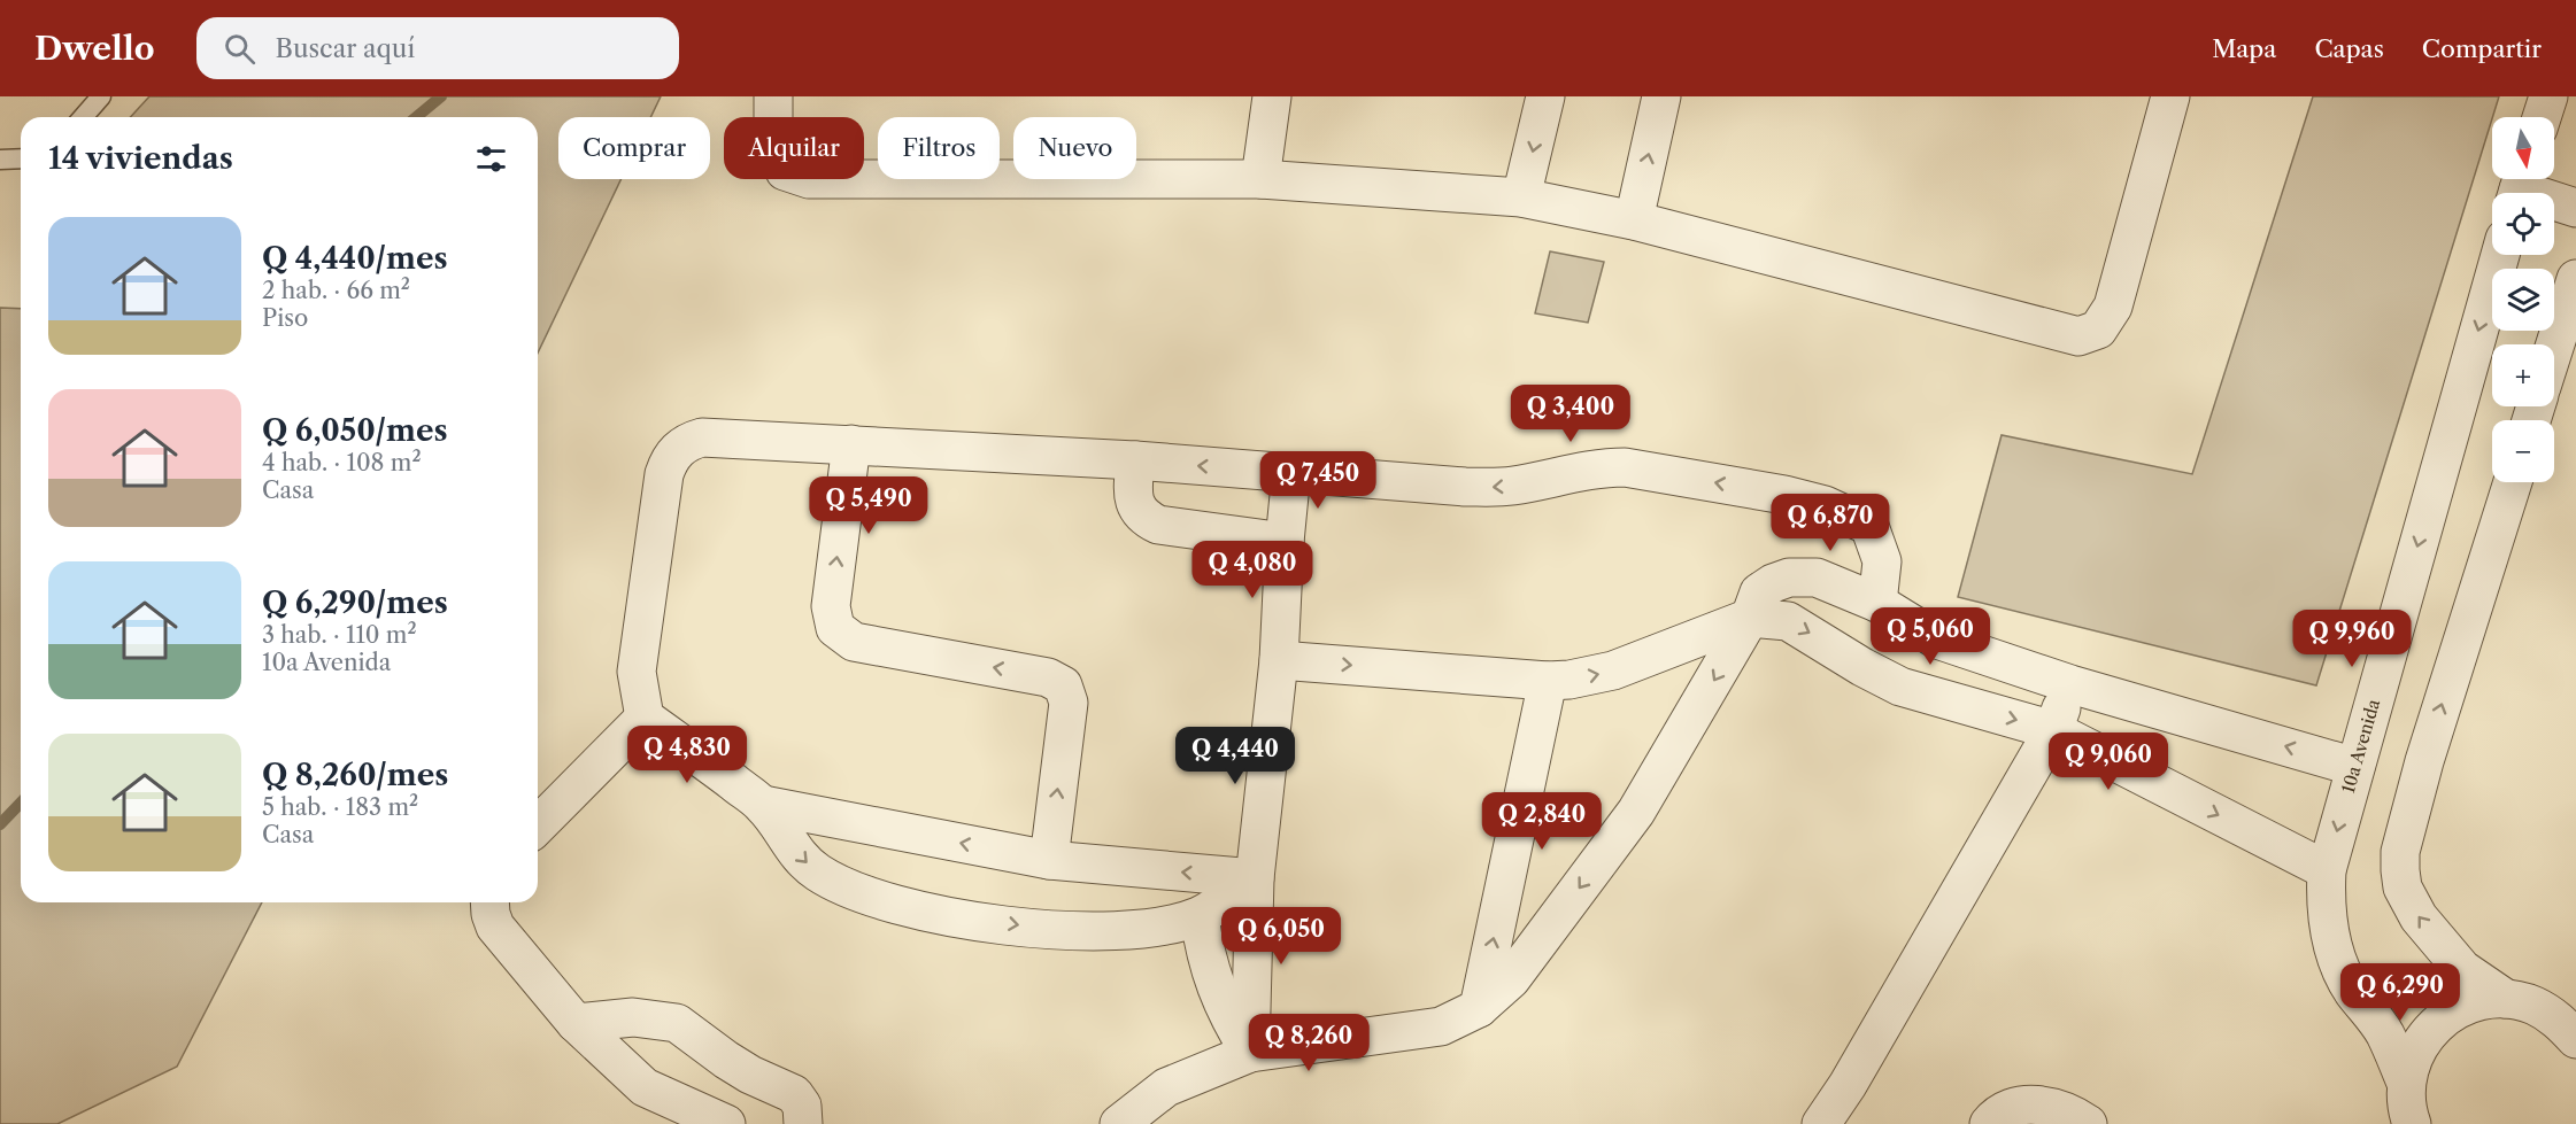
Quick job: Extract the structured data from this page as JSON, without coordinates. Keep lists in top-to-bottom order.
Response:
{
  "streets": {
    "street": ["10a Avenida"]
  },
  "one_way": ["10a Avenida"],
  "north": "bottom",
  "page": {
    "header": "Dwello",
    "search": "Buscar aquí",
    "nav": ["Mapa", "Capas", "Compartir"],
    "map_buttons": ["+", "−"],
    "chip": [
      "Comprar",
      "Alquilar",
      "Filtros",
      "Nuevo"
    ],
    "heading": "14 viviendas",
    "list": [
      {
        "name": "Q 4,440/mes",
        "note": "2 hab. · 66 m² · Piso"
      },
      {
        "name": "Q 6,050/mes",
        "note": "4 hab. · 108 m² · Casa"
      },
      {
        "name": "Q 6,290/mes",
        "note": "3 hab. · 110 m² · 10a Avenida"
      },
      {
        "name": "Q 8,260/mes",
        "note": "5 hab. · 183 m² · Casa"
      }
    ],
    "price": [
      "Q 3,400",
      "Q 7,450",
      "Q 5,490",
      "Q 6,870",
      "Q 4,080",
      "Q 5,060",
      "Q 9,960",
      "Q 4,830",
      "Q 4,440",
      "Q 9,060",
      "Q 2,840",
      "Q 6,050",
      "Q 6,290",
      "Q 8,260"
    ]
  }
}
